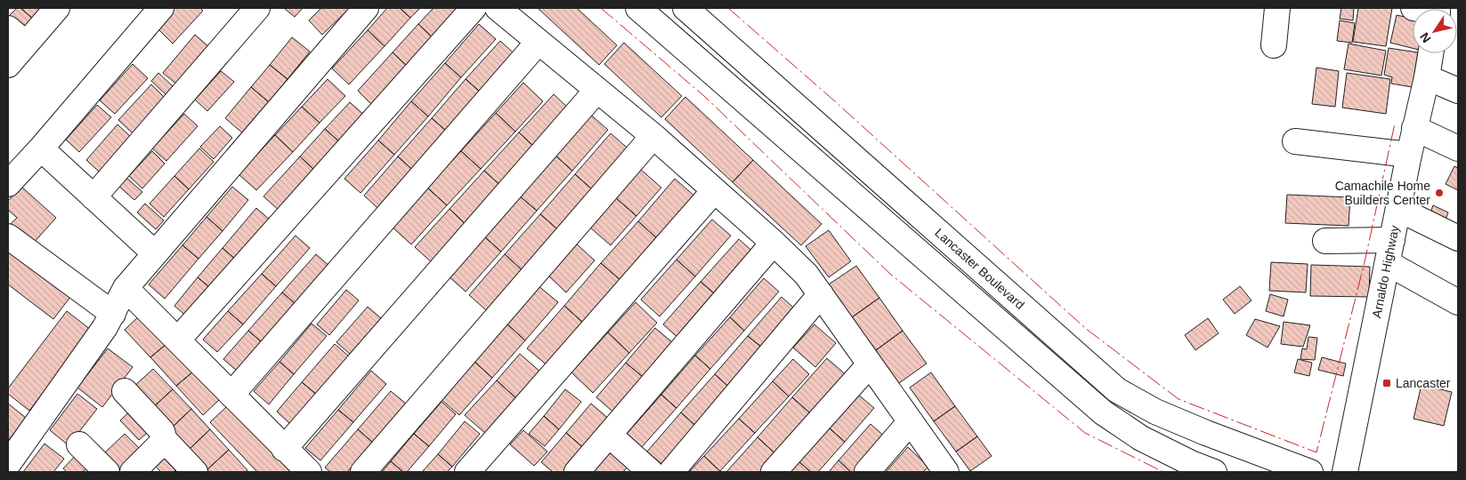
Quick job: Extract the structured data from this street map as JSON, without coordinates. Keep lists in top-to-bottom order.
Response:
{
  "streets": {
    "street": ["Lancaster Boulevard", "Arnaldo Highway"]
  },
  "places": {
    "other": ["Camachile Home Builders Center"],
    "transit": ["Lancaster"]
  },
  "north": "bottom left"
}
